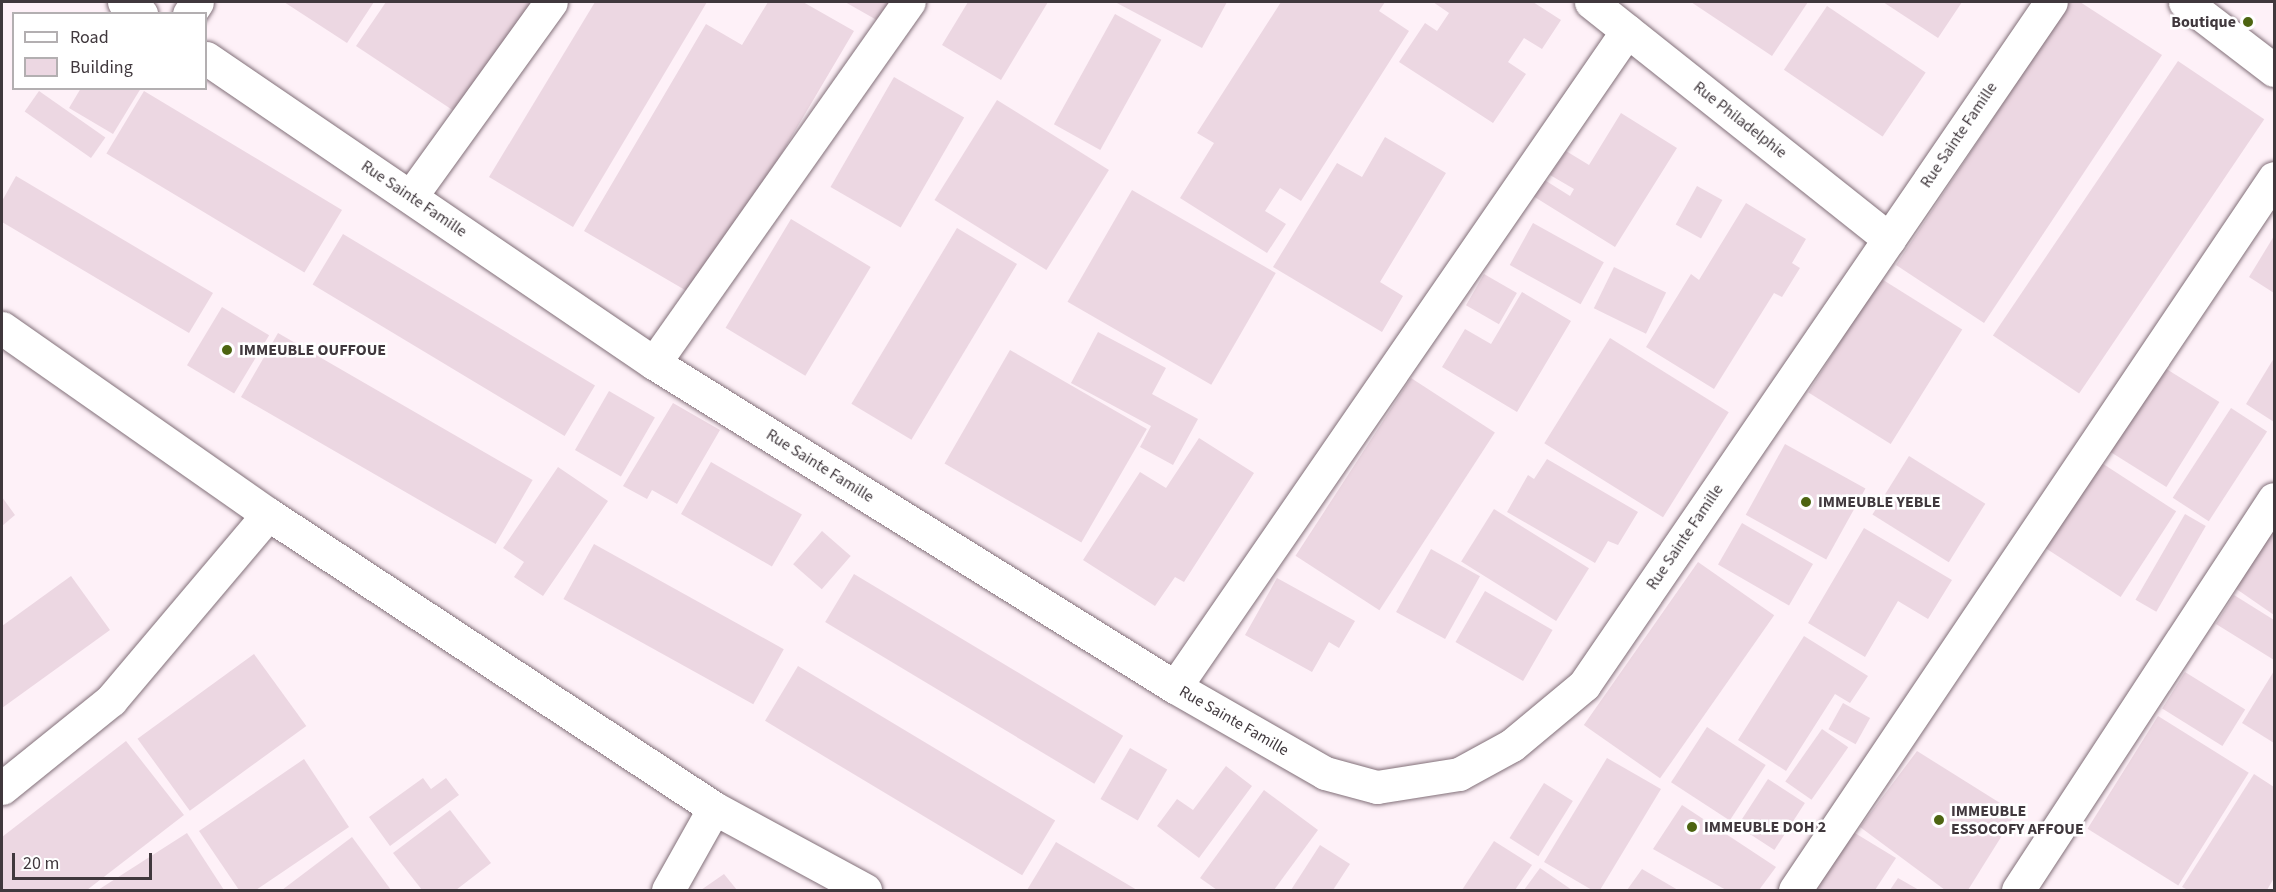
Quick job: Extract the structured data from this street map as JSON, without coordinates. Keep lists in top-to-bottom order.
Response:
{
  "streets": {
    "street": ["Rue Philadelphie", "Rue Sainte Famille"]
  },
  "crossings": [
    ["Rue Philadelphie", "Rue Sainte Famille"]
  ],
  "places": [
    "Boutique",
    "IMMEUBLE OUFFOUE",
    "IMMEUBLE YEBLE",
    "IMMEUBLE ESSOCOFY AFFOUE",
    "IMMEUBLE DOH 2"
  ],
  "legend": ["Road", "Building"],
  "scale_bar": "20 m"
}
